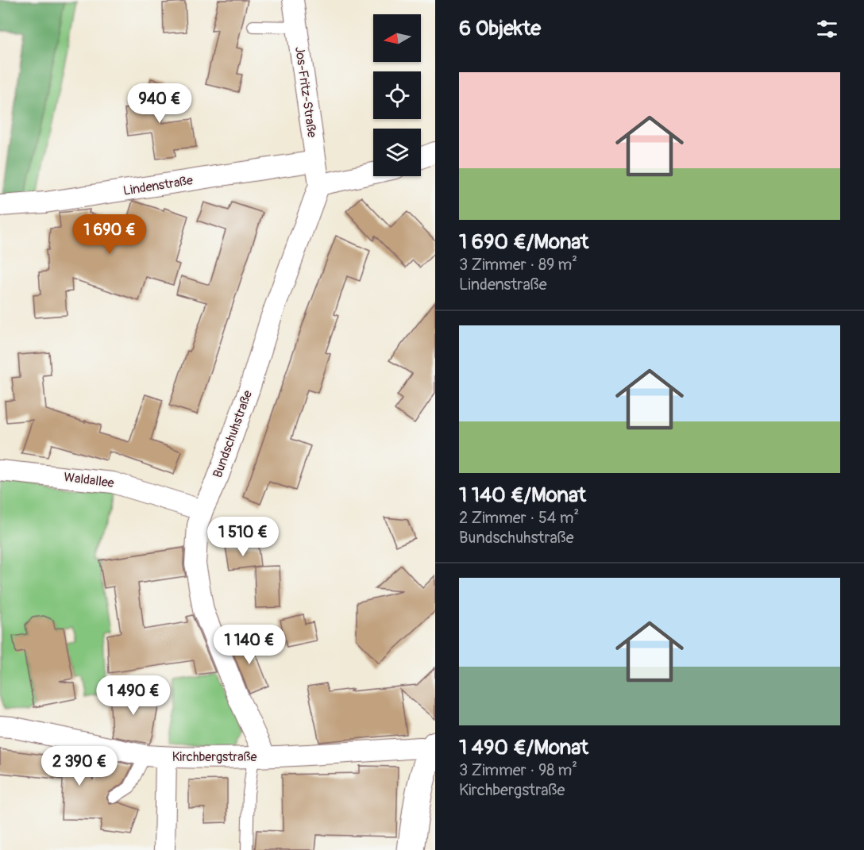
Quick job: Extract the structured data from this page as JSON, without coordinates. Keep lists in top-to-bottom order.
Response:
{
  "streets": {
    "street": [
      "Jos-Fritz-Straße",
      "Lindenstraße",
      "Bundschuhstraße",
      "Waldallee",
      "Kirchbergstraße"
    ]
  },
  "crossings": [
    ["Jos-Fritz-Straße", "Lindenstraße"],
    ["Jos-Fritz-Straße", "Bundschuhstraße"],
    ["Bundschuhstraße", "Waldallee"],
    ["Bundschuhstraße", "Kirchbergstraße"]
  ],
  "north": "left",
  "page": {
    "heading": "6 Objekte",
    "list": [
      {
        "name": "1 690 €/Monat",
        "note": "3 Zimmer · 89 m² · Lindenstraße"
      },
      {
        "name": "1 140 €/Monat",
        "note": "2 Zimmer · 54 m² · Bundschuhstraße"
      },
      {
        "name": "1 490 €/Monat",
        "note": "3 Zimmer · 98 m² · Kirchbergstraße"
      }
    ],
    "price": [
      "940 €",
      "1 690 €",
      "1 510 €",
      "1 140 €",
      "1 490 €",
      "2 390 €"
    ]
  }
}
